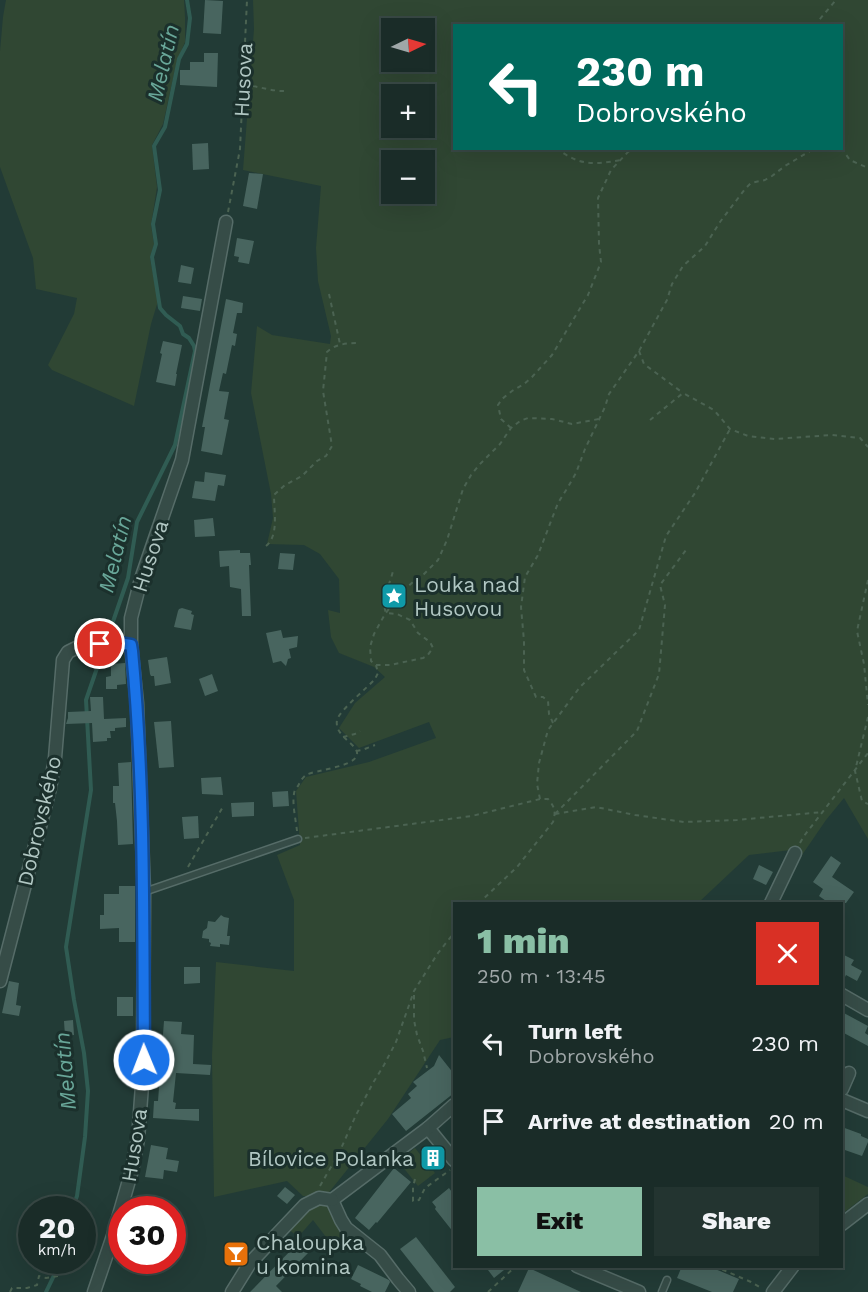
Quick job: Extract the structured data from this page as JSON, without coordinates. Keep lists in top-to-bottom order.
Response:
{
  "streets": {
    "street": ["Husova", "Dobrovského"]
  },
  "crossings": [
    ["Husova", "Dobrovského"]
  ],
  "water": ["Melatín"],
  "places": {
    "place": ["Louka nad Husovou"],
    "building": ["Bílovice Polanka"],
    "bar": ["Chaloupka u komina"]
  },
  "north": "right",
  "page": {
    "map_buttons": ["+", "−"],
    "turn": ["230 m", "Dobrovského"],
    "heading": ["1 min", "250 m · 13:45"],
    "list": [
      {
        "name": "Turn left",
        "note": "Dobrovského",
        "value": "230 m"
      },
      {
        "name": "Arrive at destination",
        "value": "20 m"
      }
    ],
    "buttons": ["Exit", "Share"],
    "speed": "20 km/h",
    "limit": "30"
  }
}
